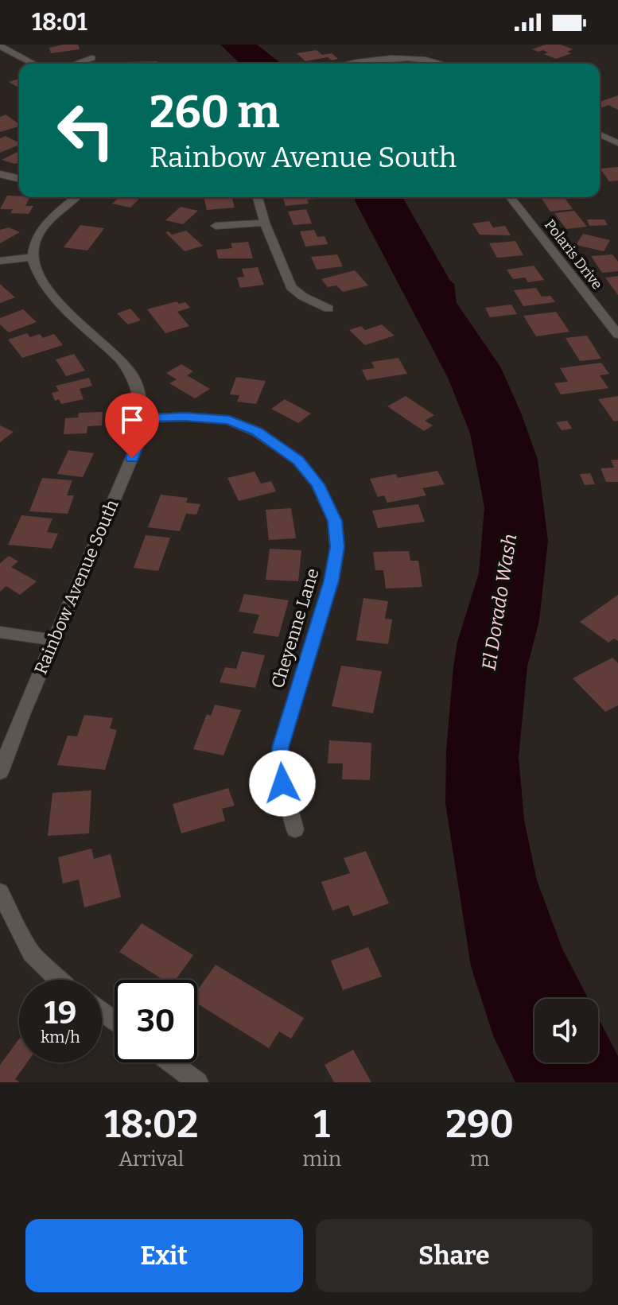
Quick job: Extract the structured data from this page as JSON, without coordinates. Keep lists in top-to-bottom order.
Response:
{
  "streets": {
    "street": ["Polaris Drive", "Rainbow Avenue South", "Cheyenne Lane"]
  },
  "crossings": [
    ["Rainbow Avenue South", "Cheyenne Lane"]
  ],
  "water": ["El Dorado Wash"],
  "page": {
    "status": "18:01",
    "turn": ["260 m", "Rainbow Avenue South"],
    "speed": "19 km/h",
    "limit": "30",
    "eta": [
      "18:02",
      "Arrival",
      "1",
      "min",
      "290",
      "m"
    ],
    "buttons": ["Exit", "Share"]
  }
}
